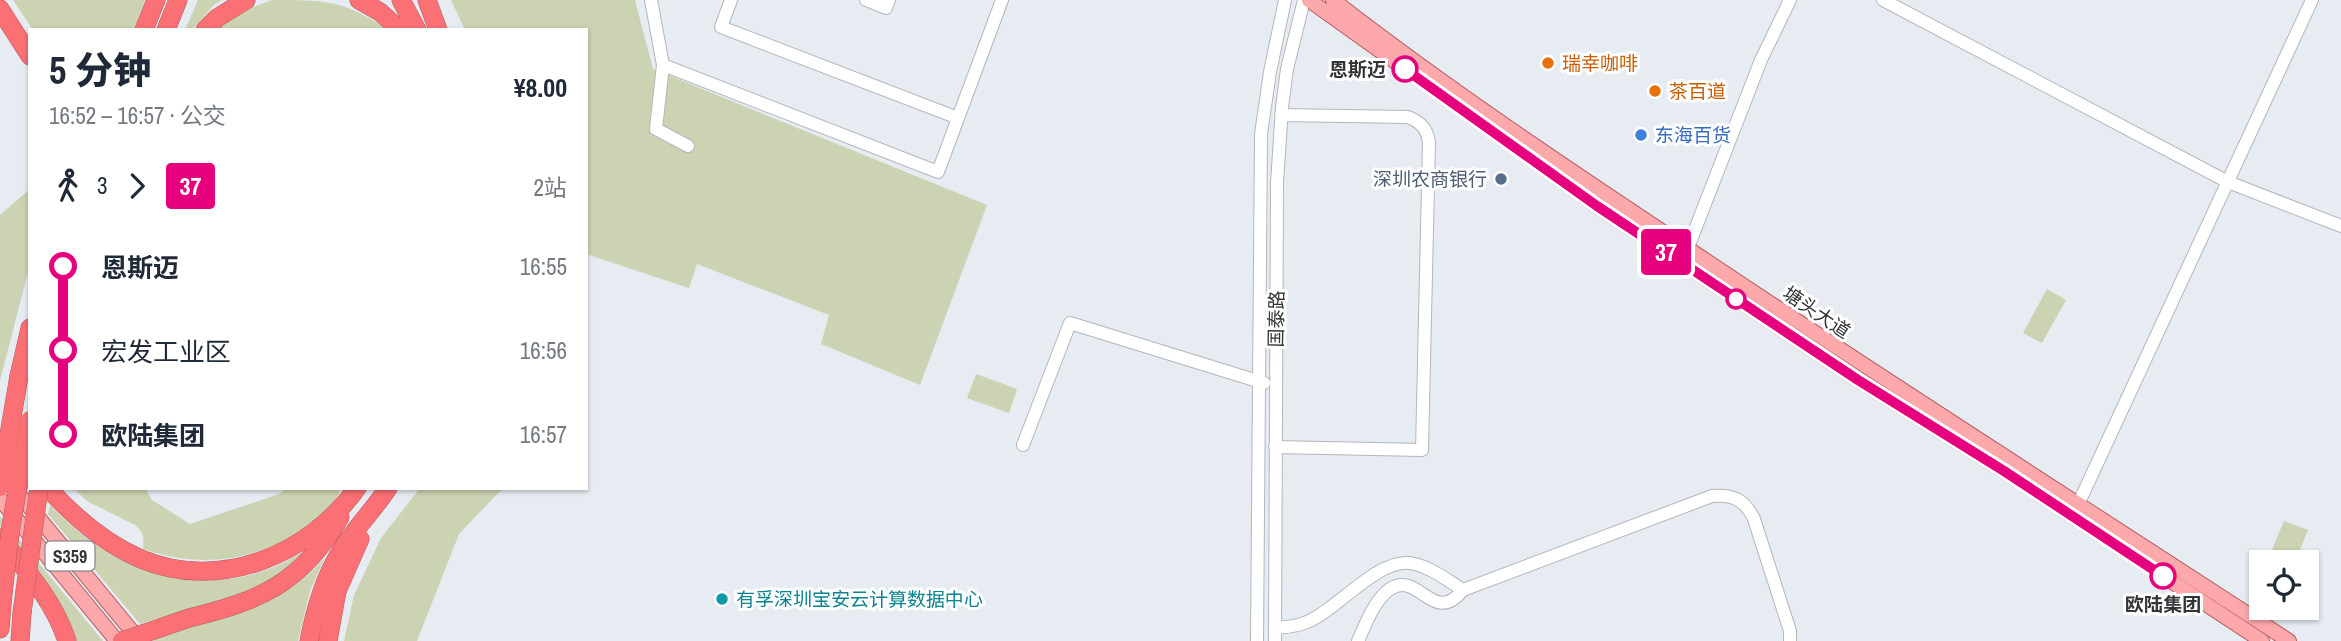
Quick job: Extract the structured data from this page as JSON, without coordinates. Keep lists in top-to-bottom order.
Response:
{
  "streets": {
    "main road": ["塘头大道", "S359"],
    "street": ["国泰路"]
  },
  "crossings": [
    ["塘头大道", "国泰路"]
  ],
  "places": [
    "瑞幸咖啡",
    "恩斯迈",
    "茶百道",
    "东海百货",
    "深圳农商银行",
    "欧陆集团",
    "有孚深圳宝安云计算数据中心"
  ],
  "lines": ["bus line 37"],
  "page": {
    "on_map": "37",
    "heading": ["5 分钟", "16:52 – 16:57 · 公交", "¥8.00"],
    "legs": ["3", "37", "2站"],
    "list": [
      {
        "name": "恩斯迈",
        "value": "16:55"
      },
      {
        "name": "宏发工业区",
        "value": "16:56"
      },
      {
        "name": "欧陆集团",
        "value": "16:57"
      }
    ]
  }
}
